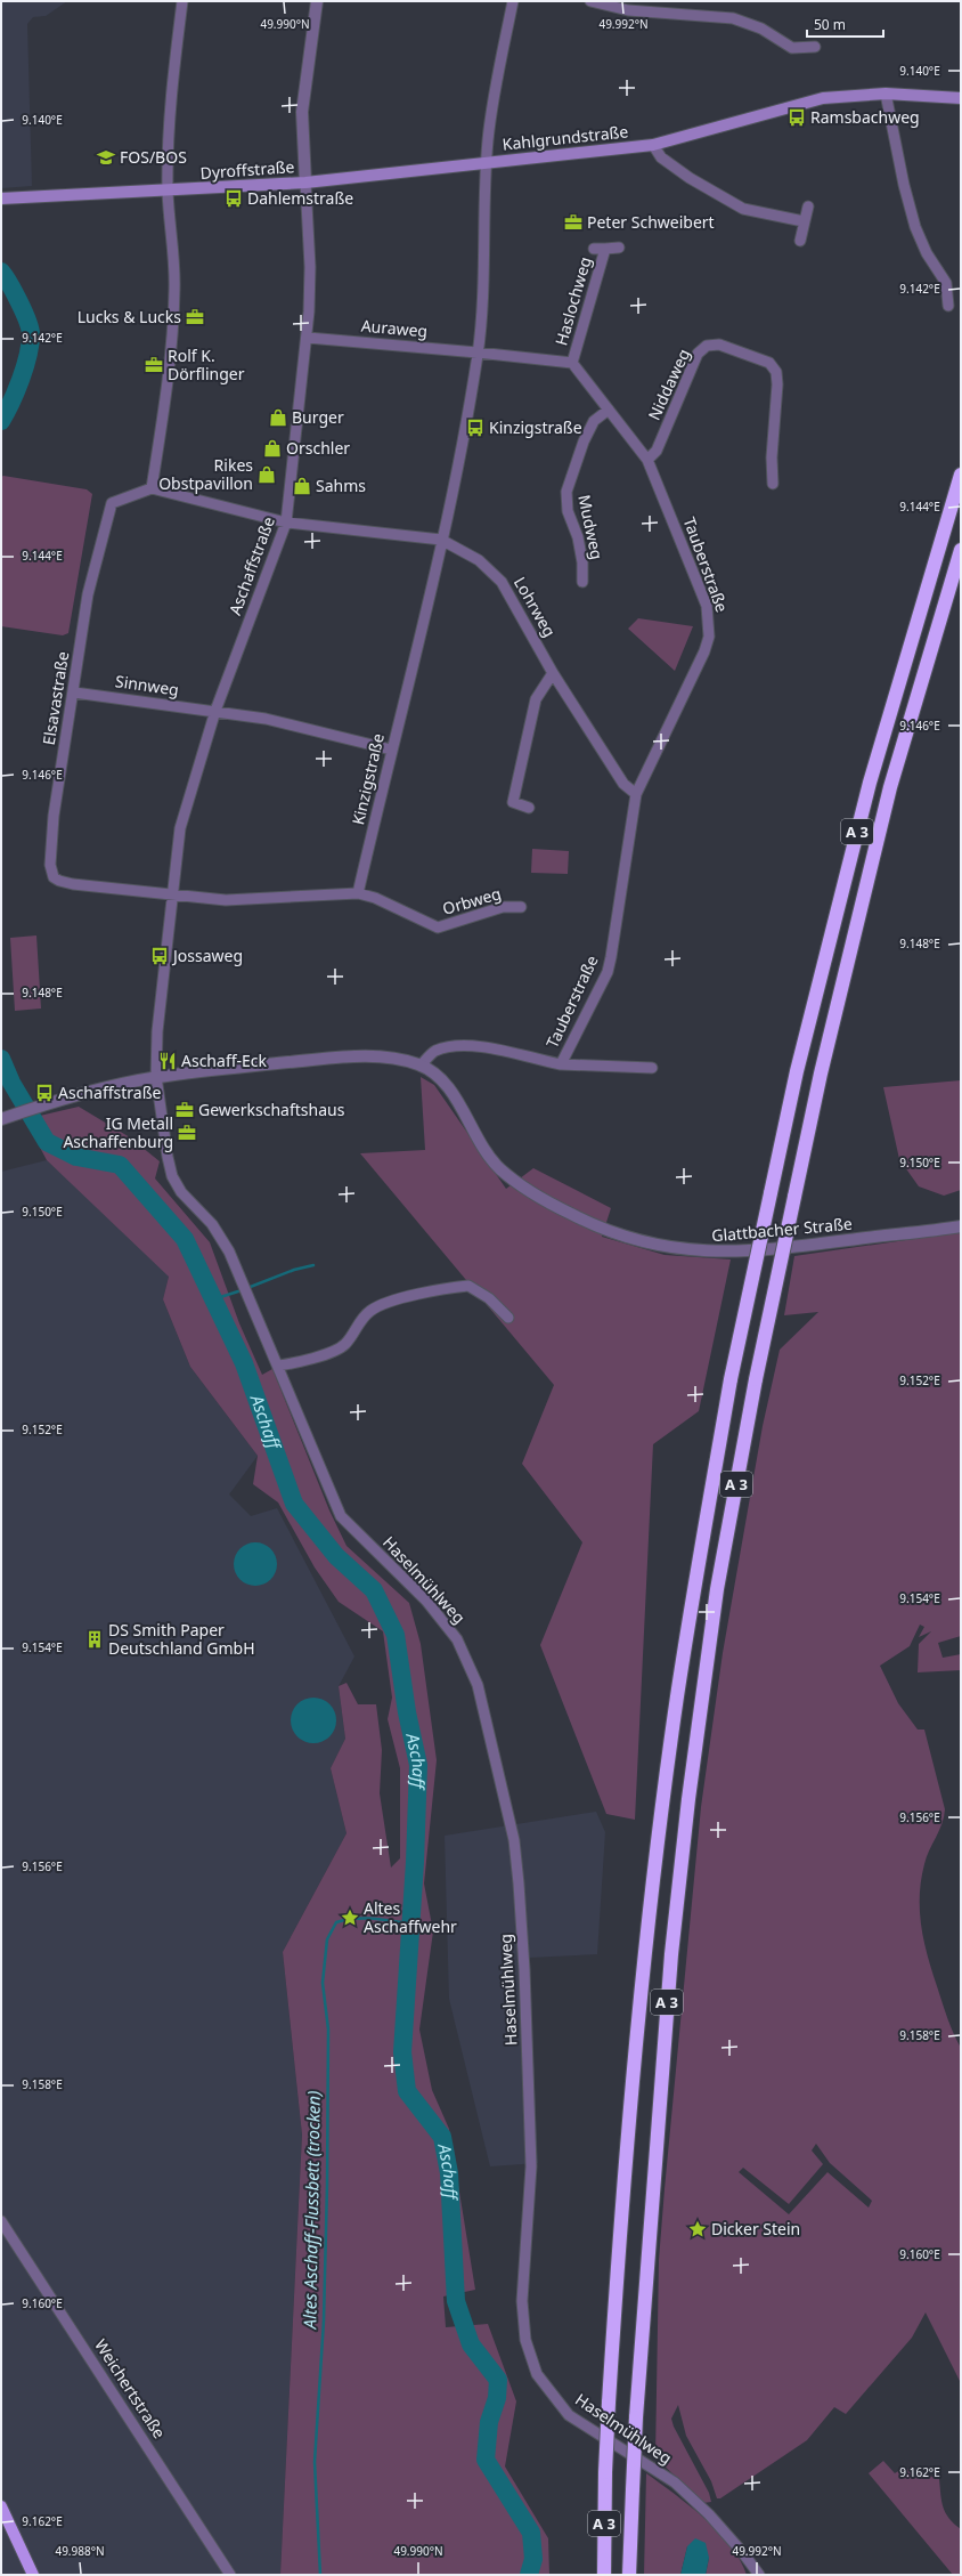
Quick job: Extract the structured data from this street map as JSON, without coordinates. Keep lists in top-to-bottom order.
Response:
{
  "streets": {
    "highway": ["A 3"],
    "main road": ["Kahlgrundstraße", "Dyroffstraße"],
    "street": [
      "Haslochweg",
      "Auraweg",
      "Niddaweg",
      "Mudweg",
      "Tauberstraße",
      "Aschaffstraße",
      "Lohrweg",
      "Sinnweg",
      "Elsavastraße",
      "Kinzigstraße",
      "Orbweg",
      "Glattbacher Straße",
      "Haselmühlweg",
      "Weichertstraße"
    ]
  },
  "crossings": [
    ["Kahlgrundstraße", "Dyroffstraße"],
    ["Kahlgrundstraße", "Aschaffstraße"],
    ["Kahlgrundstraße", "Kinzigstraße"],
    ["Dyroffstraße", "Aschaffstraße"],
    ["Haslochweg", "Tauberstraße"],
    ["Auraweg", "Aschaffstraße"],
    ["Auraweg", "Kinzigstraße"],
    ["Niddaweg", "Tauberstraße"],
    ["Mudweg", "Tauberstraße"],
    ["Tauberstraße", "Lohrweg"],
    ["Tauberstraße", "Glattbacher Straße"],
    ["Aschaffstraße", "Lohrweg"],
    ["Aschaffstraße", "Sinnweg"],
    ["Aschaffstraße", "Elsavastraße"],
    ["Aschaffstraße", "Glattbacher Straße"],
    ["Aschaffstraße", "Haselmühlweg"],
    ["Lohrweg", "Elsavastraße"],
    ["Lohrweg", "Kinzigstraße"],
    ["Sinnweg", "Elsavastraße"],
    ["Kinzigstraße", "Orbweg"],
    ["Glattbacher Straße", "Haselmühlweg"]
  ],
  "water": ["Aschaff", "Altes Aschaff-Flussbett (trocken)"],
  "places": {
    "bus stop": [
      "Ramsbachweg",
      "Dahlemstraße",
      "Kinzigstraße",
      "Jossaweg",
      "Aschaffstraße"
    ],
    "school or university": ["FOS/BOS"],
    "office": [
      "Peter Schweibert",
      "Lucks & Lucks",
      "Rolf K. Dörflinger",
      "Gewerkschaftshaus",
      "IG Metall Aschaffenburg"
    ],
    "shop": [
      "Burger",
      "Orschler",
      "Rikes Obstpavillon",
      "Sahms"
    ],
    "restaurant": ["Aschaff-Eck"],
    "building": ["DS Smith Paper Deutschland GmbH"],
    "place": ["Altes Aschaffwehr", "Dicker Stein"]
  },
  "scale_bar": "50 m",
  "coordinates": [
    "49.990°N",
    "49.992°N",
    "9.140°E",
    "9.142°E",
    "9.144°E",
    "9.146°E",
    "9.148°E",
    "9.150°E",
    "9.152°E",
    "9.154°E",
    "9.156°E",
    "9.158°E",
    "9.160°E",
    "9.162°E",
    "49.988°N"
  ]
}
